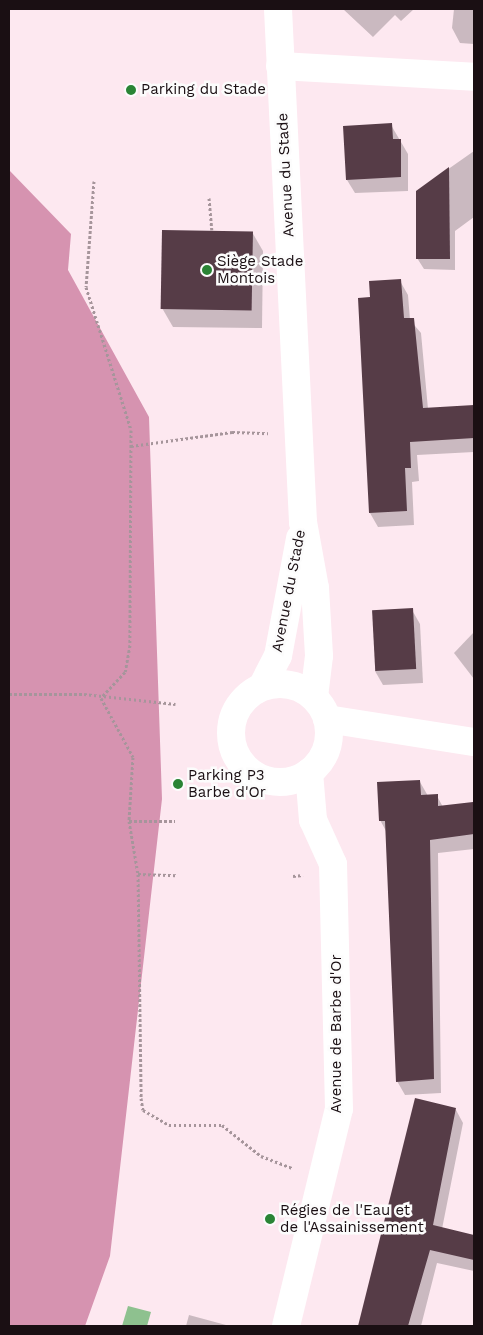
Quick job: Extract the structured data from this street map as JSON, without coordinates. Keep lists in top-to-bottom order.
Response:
{
  "streets": {
    "street": ["Avenue du Stade", "Avenue de Barbe d'Or"]
  },
  "crossings": [
    ["Avenue du Stade", "Avenue de Barbe d'Or"]
  ],
  "places": [
    "Parking du Stade",
    "Siège Stade Montois",
    "Parking P3 Barbe d'Or",
    "Régies de l'Eau et de l'Assainissement"
  ]
}
